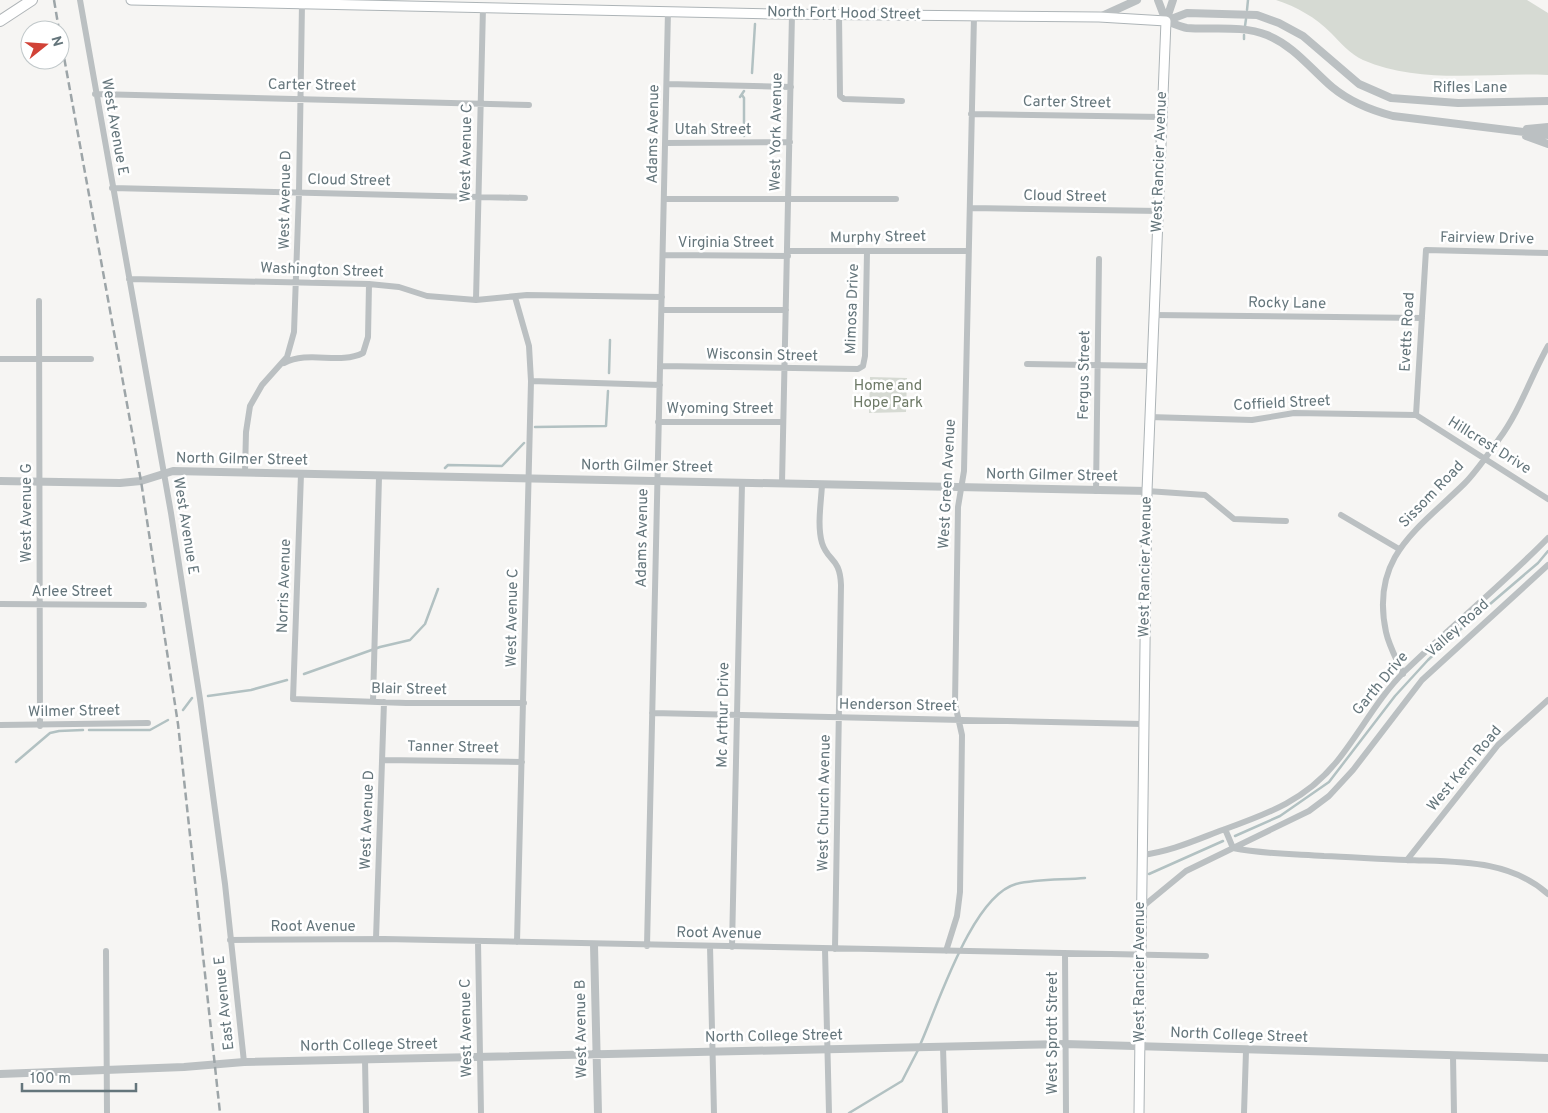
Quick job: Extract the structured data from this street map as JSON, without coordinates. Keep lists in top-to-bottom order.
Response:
{
  "streets": {
    "main road": ["North Fort Hood Street", "West Rancier Avenue"],
    "street": [
      "Carter Street",
      "Rifles Lane",
      "West Avenue E",
      "Utah Street",
      "West York Avenue",
      "Adams Avenue",
      "West Avenue C",
      "Cloud Street",
      "West Avenue D",
      "Murphy Street",
      "Fairview Drive",
      "Virginia Street",
      "Washington Street",
      "Rocky Lane",
      "Mimosa Drive",
      "Evetts Road",
      "Wisconsin Street",
      "Fergus Street",
      "Coffield Street",
      "Wyoming Street",
      "Hillcrest Drive",
      "North Gilmer Street",
      "West Green Avenue",
      "Sissom Road",
      "West Avenue G",
      "Norris Avenue",
      "Arlee Street",
      "Valley Road",
      "Garth Drive",
      "Blair Street",
      "Henderson Street",
      "Wilmer Street",
      "Mc Arthur Drive",
      "Tanner Street",
      "West Kern Road",
      "West Church Avenue",
      "Root Avenue",
      "East Avenue E",
      "West Avenue B",
      "West Sprott Street",
      "North College Street"
    ]
  },
  "crossings": [
    ["North Fort Hood Street", "Rifles Lane"],
    ["North Fort Hood Street", "West York Avenue"],
    ["North Fort Hood Street", "Adams Avenue"],
    ["North Fort Hood Street", "West Avenue C"],
    ["North Fort Hood Street", "West Rancier Avenue"],
    ["North Fort Hood Street", "West Avenue D"],
    ["North Fort Hood Street", "West Green Avenue"],
    ["Carter Street", "West Avenue E"],
    ["Carter Street", "West Avenue C"],
    ["Carter Street", "West Rancier Avenue"],
    ["Carter Street", "West Avenue D"],
    ["Carter Street", "West Green Avenue"],
    ["West Avenue E", "Cloud Street"],
    ["West Avenue E", "Washington Street"],
    ["West Avenue E", "North Gilmer Street"],
    ["West Avenue E", "Root Avenue"],
    ["West Avenue E", "East Avenue E"],
    ["Utah Street", "West York Avenue"],
    ["Utah Street", "Adams Avenue"],
    ["West York Avenue", "Murphy Street"],
    ["West York Avenue", "Virginia Street"],
    ["West York Avenue", "Wisconsin Street"],
    ["West York Avenue", "Wyoming Street"],
    ["West York Avenue", "North Gilmer Street"],
    ["Adams Avenue", "Virginia Street"],
    ["Adams Avenue", "Washington Street"],
    ["Adams Avenue", "Wisconsin Street"],
    ["Adams Avenue", "Wyoming Street"],
    ["Adams Avenue", "North Gilmer Street"],
    ["Adams Avenue", "Henderson Street"],
    ["Adams Avenue", "Root Avenue"],
    ["West Avenue C", "Cloud Street"],
    ["West Avenue C", "Washington Street"],
    ["West Avenue C", "North Gilmer Street"],
    ["West Avenue C", "Blair Street"],
    ["West Avenue C", "Tanner Street"],
    ["West Avenue C", "Root Avenue"],
    ["West Avenue C", "North College Street"],
    ["West Rancier Avenue", "Cloud Street"],
    ["West Rancier Avenue", "Rocky Lane"],
    ["West Rancier Avenue", "Coffield Street"],
    ["West Rancier Avenue", "North Gilmer Street"],
    ["West Rancier Avenue", "Garth Drive"],
    ["West Rancier Avenue", "Henderson Street"],
    ["West Rancier Avenue", "Root Avenue"],
    ["West Rancier Avenue", "North College Street"],
    ["Cloud Street", "West Avenue D"],
    ["Cloud Street", "West Green Avenue"],
    ["West Avenue D", "Washington Street"],
    ["West Avenue D", "North Gilmer Street"],
    ["West Avenue D", "Blair Street"],
    ["West Avenue D", "Tanner Street"],
    ["West Avenue D", "Root Avenue"],
    ["Murphy Street", "Virginia Street"],
    ["Murphy Street", "Mimosa Drive"],
    ["Murphy Street", "West Green Avenue"],
    ["Fairview Drive", "Evetts Road"],
    ["Rocky Lane", "Evetts Road"],
    ["Mimosa Drive", "Wisconsin Street"],
    ["Evetts Road", "Coffield Street"],
    ["Evetts Road", "Hillcrest Drive"],
    ["Fergus Street", "North Gilmer Street"],
    ["Coffield Street", "Hillcrest Drive"],
    ["Hillcrest Drive", "Sissom Road"],
    ["North Gilmer Street", "West Green Avenue"],
    ["North Gilmer Street", "West Avenue G"],
    ["North Gilmer Street", "Norris Avenue"],
    ["North Gilmer Street", "Mc Arthur Drive"],
    ["North Gilmer Street", "West Church Avenue"],
    ["West Green Avenue", "Henderson Street"],
    ["West Green Avenue", "Root Avenue"],
    ["Sissom Road", "Garth Drive"],
    ["West Avenue G", "Arlee Street"],
    ["West Avenue G", "Wilmer Street"],
    ["Norris Avenue", "Blair Street"],
    ["Henderson Street", "Mc Arthur Drive"],
    ["Henderson Street", "West Church Avenue"],
    ["Mc Arthur Drive", "Root Avenue"],
    ["West Church Avenue", "Root Avenue"],
    ["Root Avenue", "East Avenue E"],
    ["Root Avenue", "West Avenue B"],
    ["Root Avenue", "West Sprott Street"],
    ["East Avenue E", "North College Street"],
    ["West Avenue B", "North College Street"],
    ["West Sprott Street", "North College Street"]
  ],
  "parks": ["Home and Hope Park"],
  "scale_bar": "100 m",
  "north": "right"
}
